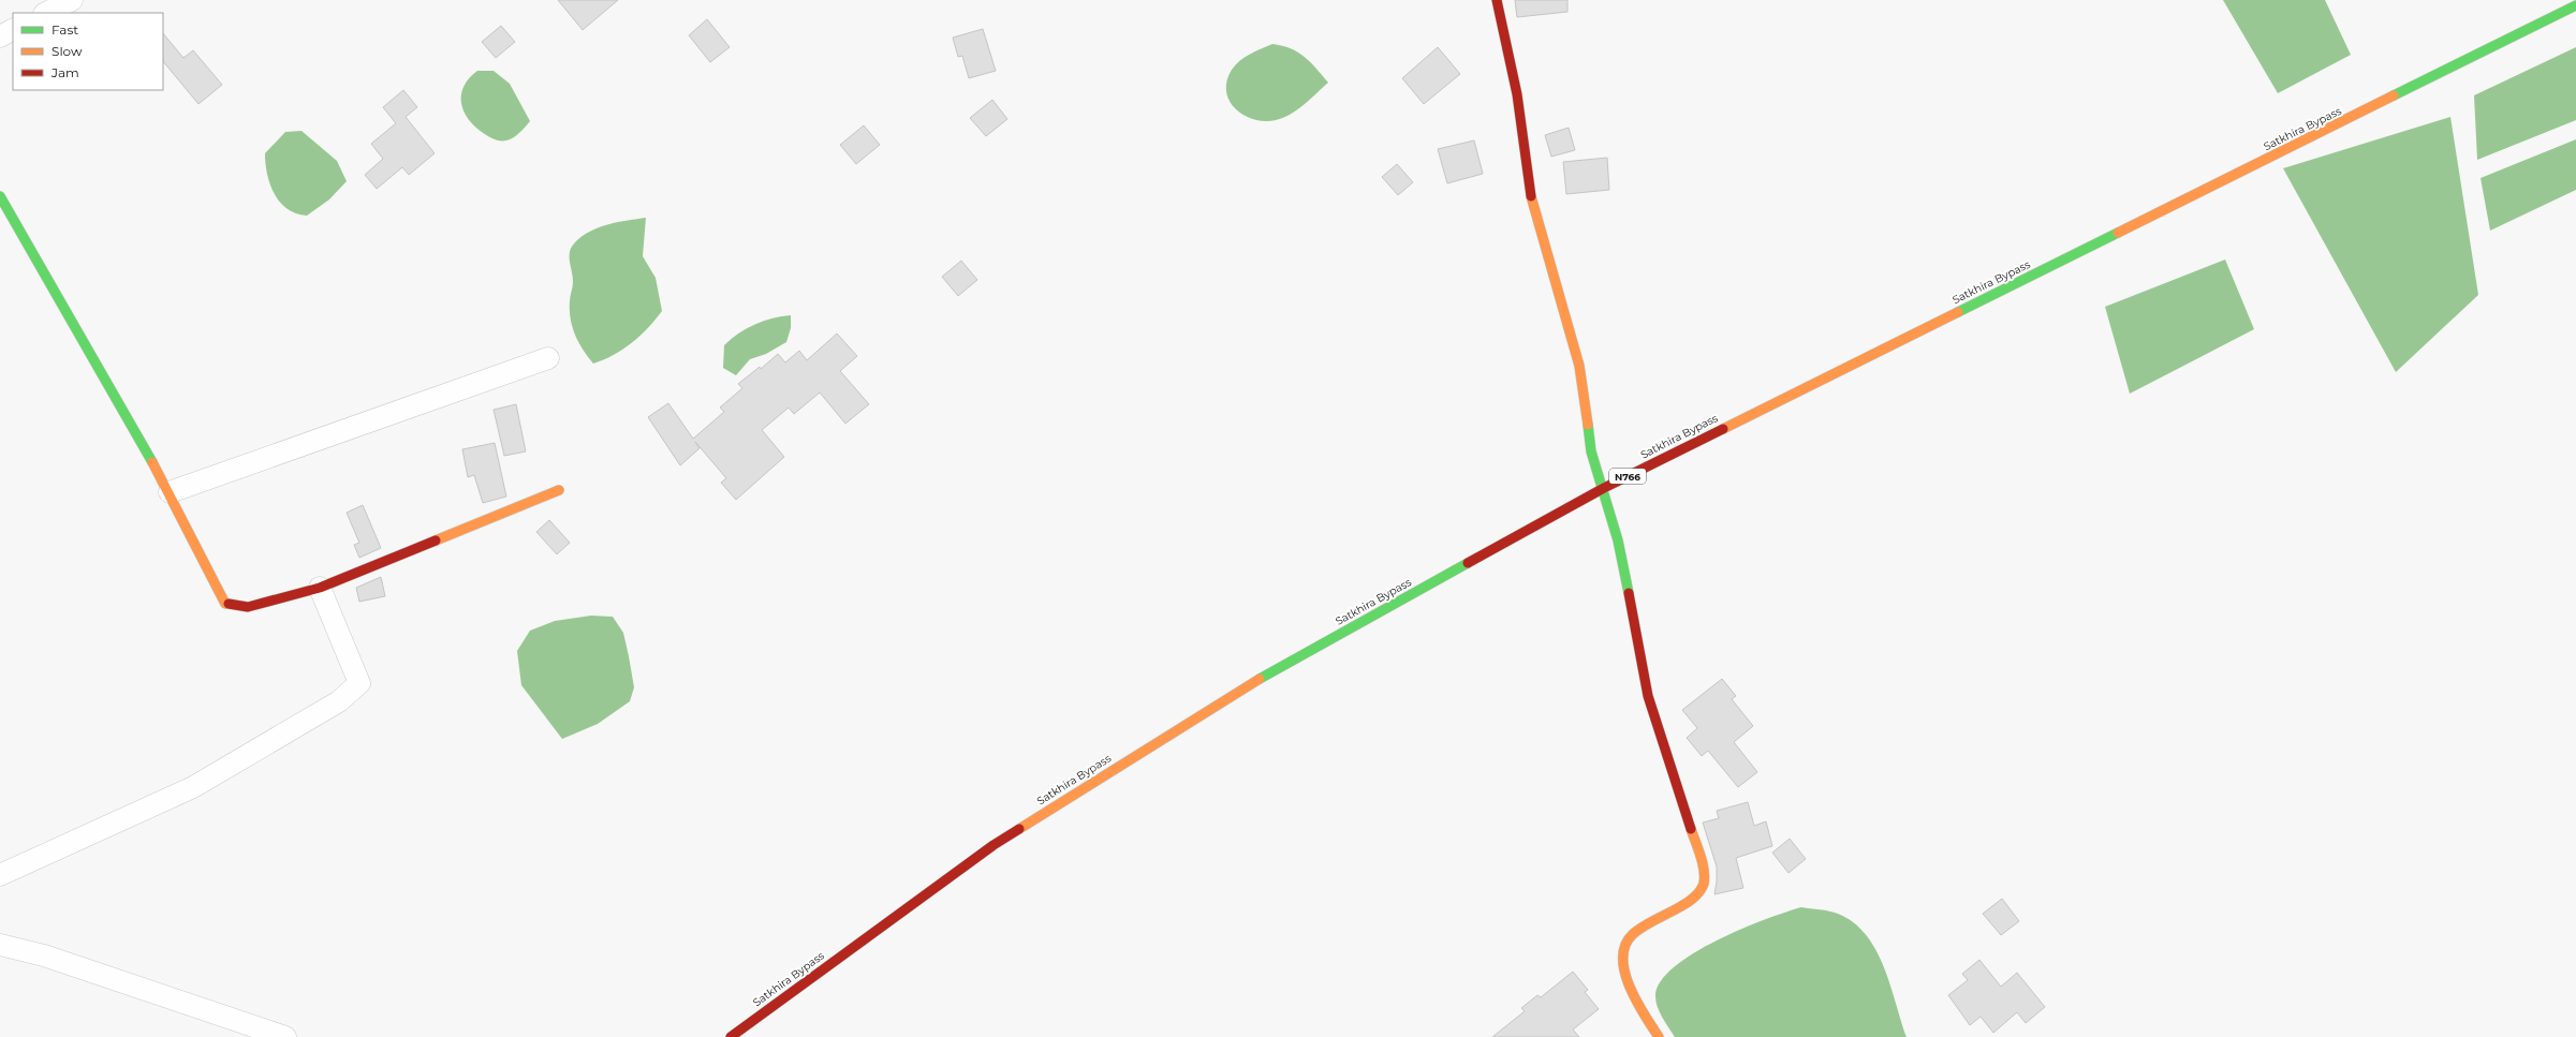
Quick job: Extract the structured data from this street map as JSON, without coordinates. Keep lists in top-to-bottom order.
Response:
{
  "streets": {
    "main road": ["Satkhira Bypass", "N766"]
  },
  "legend": ["Fast", "Slow", "Jam"]
}
